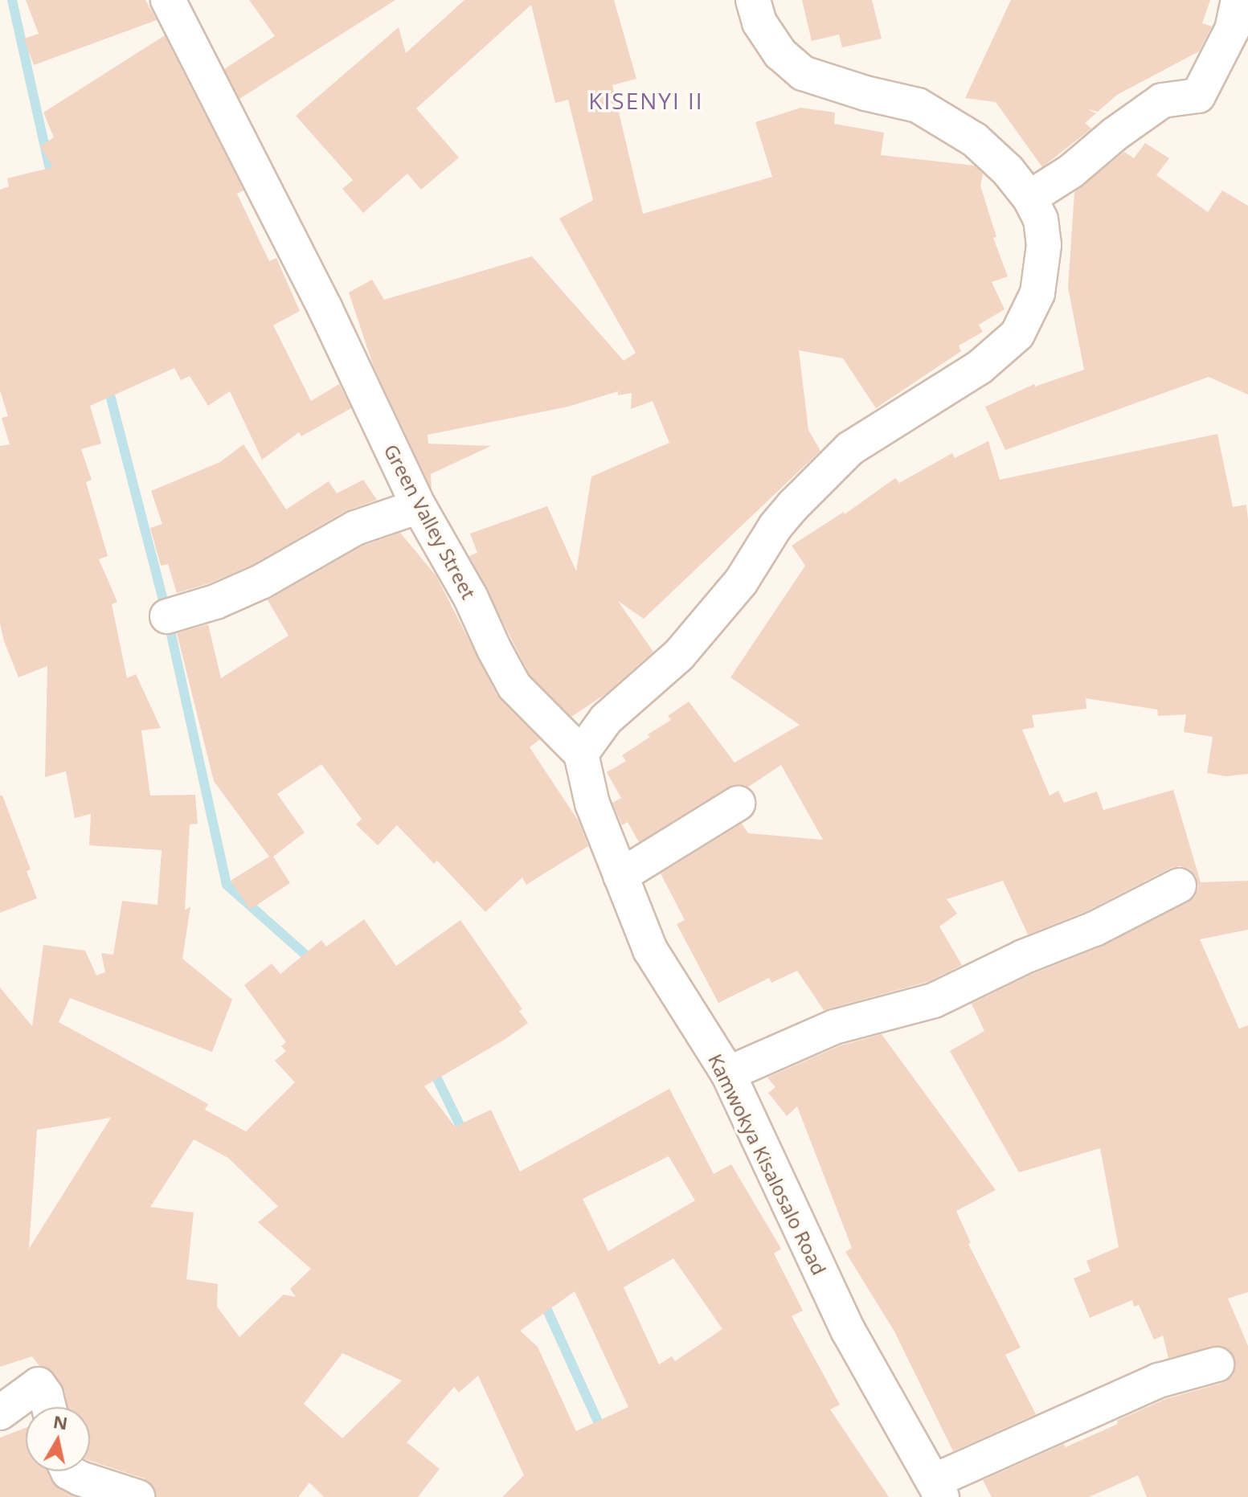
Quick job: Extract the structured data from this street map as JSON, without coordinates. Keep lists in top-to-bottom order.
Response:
{
  "streets": {
    "street": ["Green Valley Street", "Kamwokya Kisalosalo Road"]
  },
  "crossings": [
    ["Green Valley Street", "Kamwokya Kisalosalo Road"]
  ],
  "districts": ["KISENYI II"],
  "north": "top"
}
